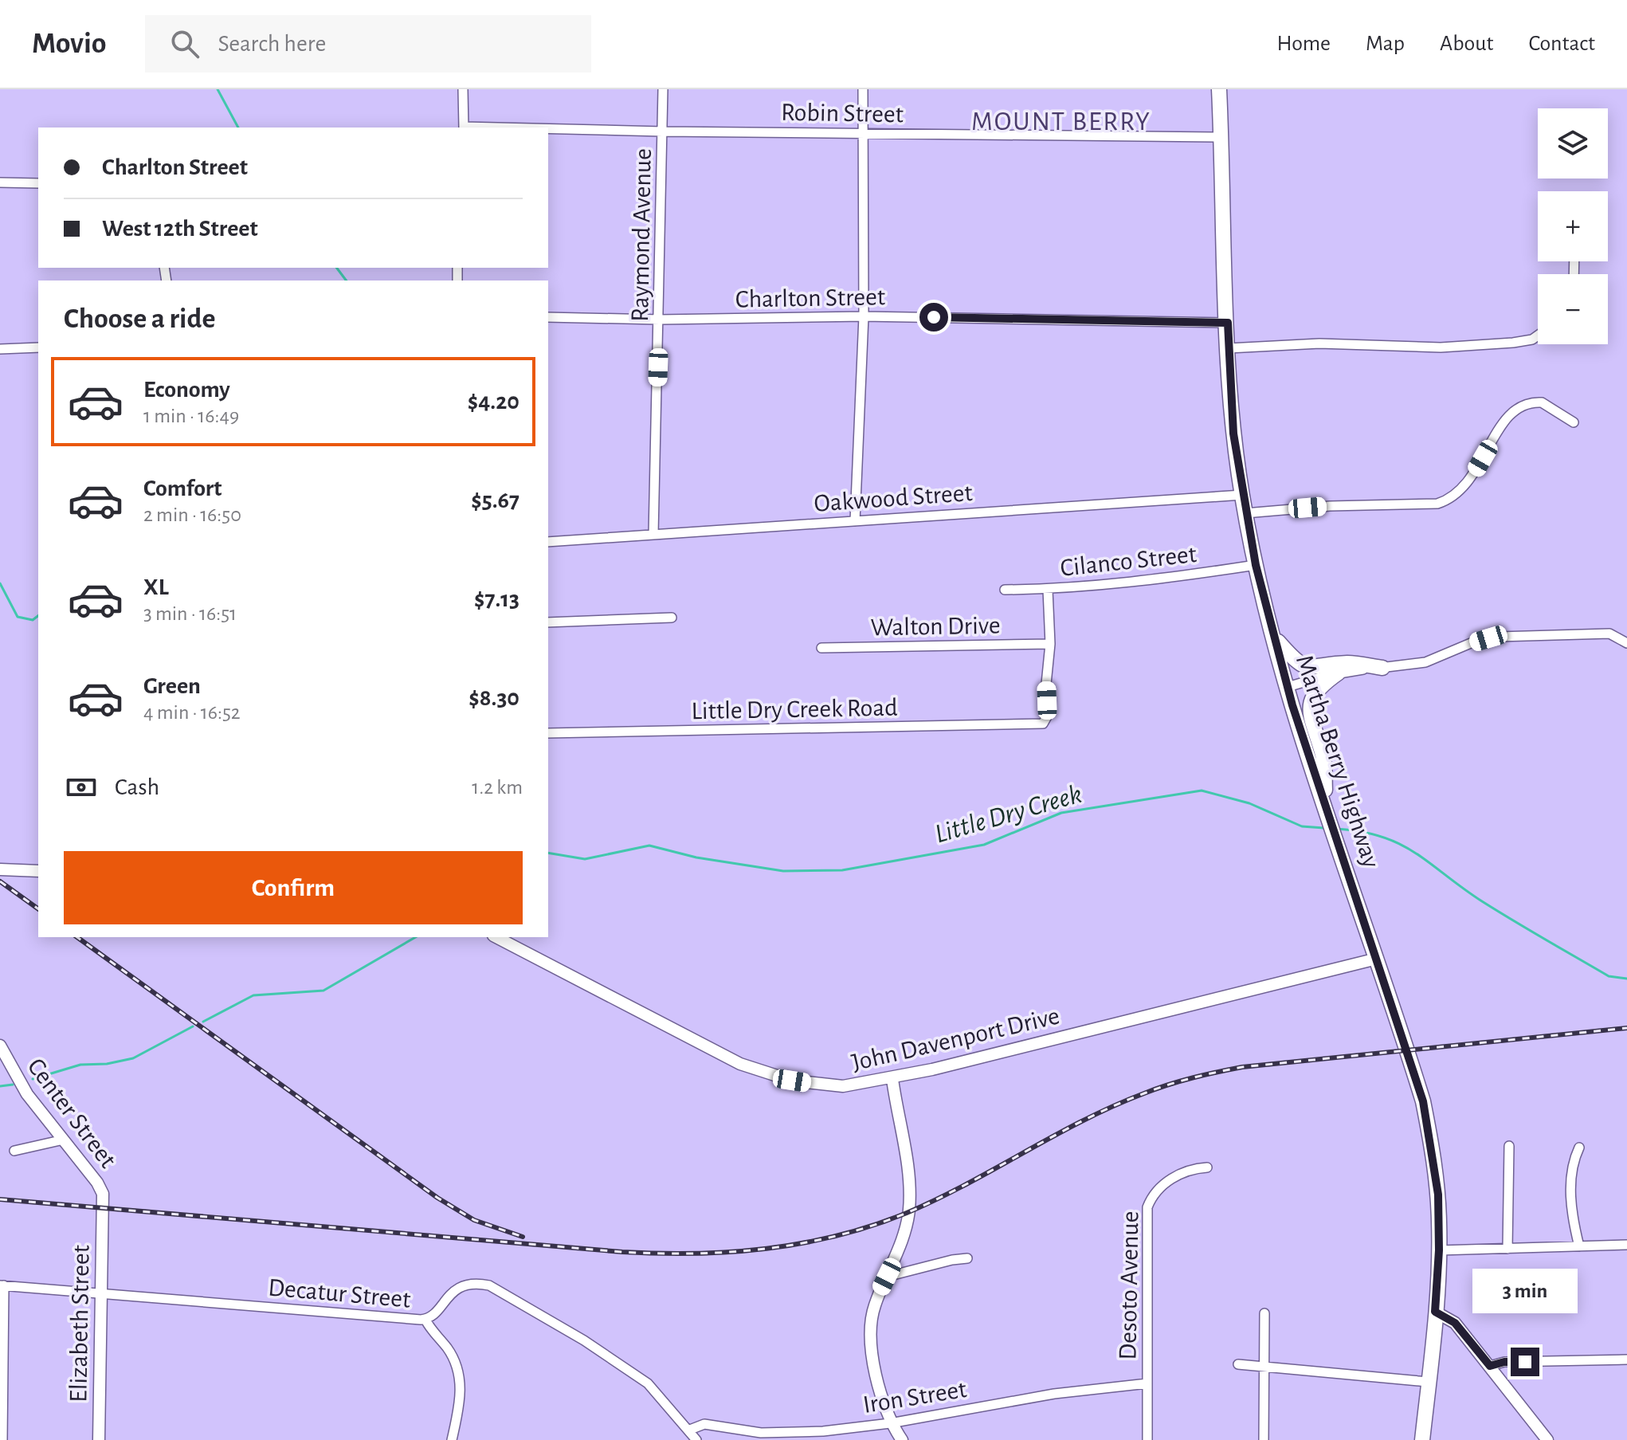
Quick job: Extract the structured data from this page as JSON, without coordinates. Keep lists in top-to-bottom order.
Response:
{
  "streets": {
    "main road": ["Martha Berry Highway"],
    "street": [
      "Robin Street",
      "Raymond Avenue",
      "Charlton Street",
      "Oakwood Street",
      "Cilanco Street",
      "Walton Drive",
      "Little Dry Creek Road",
      "John Davenport Drive",
      "Center Street",
      "Desoto Avenue",
      "Decatur Street",
      "Elizabeth Street",
      "Iron Street"
    ]
  },
  "crossings": [
    ["Robin Street", "Raymond Avenue"],
    ["Robin Street", "Martha Berry Highway"],
    ["Raymond Avenue", "Charlton Street"],
    ["Raymond Avenue", "Oakwood Street"],
    ["Charlton Street", "Martha Berry Highway"],
    ["Oakwood Street", "Martha Berry Highway"],
    ["Cilanco Street", "Martha Berry Highway"],
    ["Walton Drive", "Little Dry Creek Road"],
    ["Martha Berry Highway", "John Davenport Drive"],
    ["Center Street", "Elizabeth Street"],
    ["Desoto Avenue", "Iron Street"],
    ["Decatur Street", "Elizabeth Street"],
    ["Decatur Street", "Iron Street"]
  ],
  "districts": ["MOUNT BERRY"],
  "water": ["Little Dry Creek"],
  "page": {
    "header": "Movio",
    "search": "Search here",
    "nav": [
      "Home",
      "Map",
      "About",
      "Contact"
    ],
    "map_buttons": ["+", "−"],
    "banner": ["Charlton Street", "West 12th Street"],
    "heading": "Choose a ride",
    "list": [
      {
        "name": "Economy",
        "note": "1 min · 16:49",
        "value": "$4.20"
      },
      {
        "name": "Comfort",
        "note": "2 min · 16:50",
        "value": "$5.67"
      },
      {
        "name": "XL",
        "note": "3 min · 16:51",
        "value": "$7.13"
      },
      {
        "name": "Green",
        "note": "4 min · 16:52",
        "value": "$8.30"
      }
    ],
    "pay": ["Cash", "1.2 km"],
    "buttons": "Confirm",
    "bubble": "3 min"
  }
}
